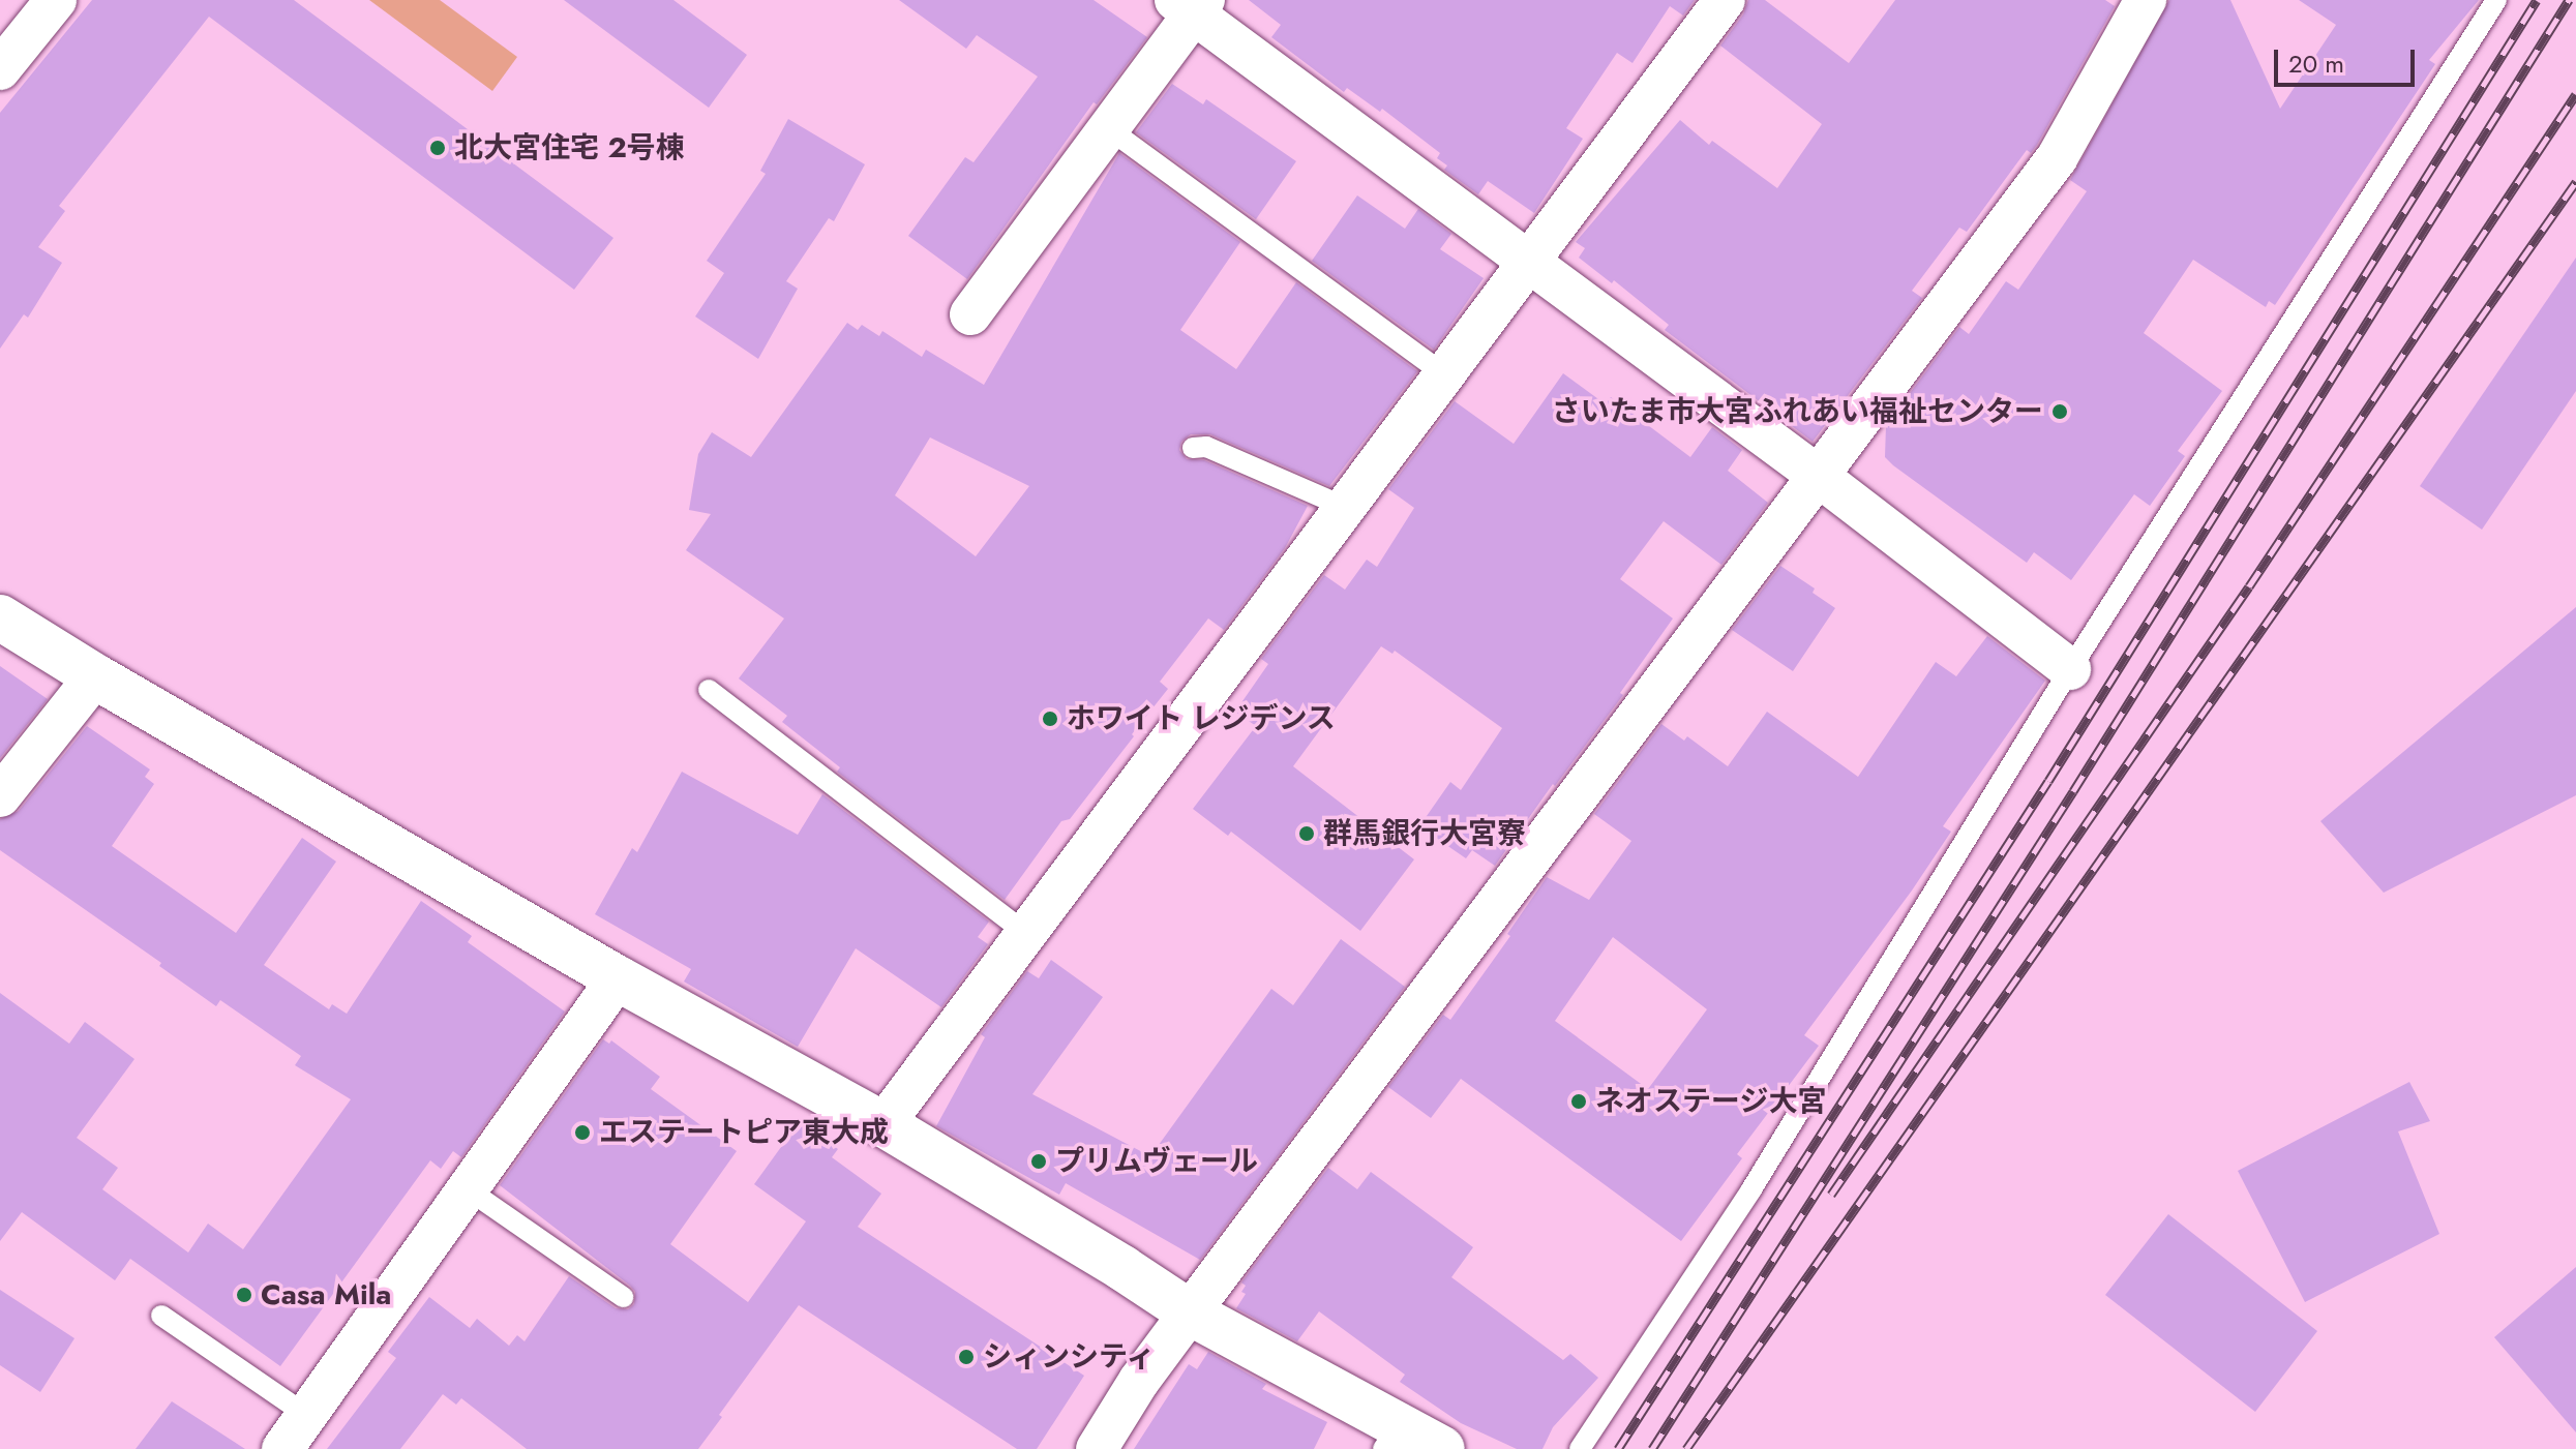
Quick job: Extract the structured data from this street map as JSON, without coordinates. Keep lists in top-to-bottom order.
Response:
{
  "places": [
    "北大宮住宅 2号棟",
    "さいたま市大宮ふれあい福祉センター",
    "ホワイト レジデンス",
    "群馬銀行大宮寮",
    "ネオステージ大宮",
    "エステートピア東大成",
    "プリムヴェール",
    "Casa Mila",
    "シィンシティ"
  ],
  "scale_bar": "20 m"
}
